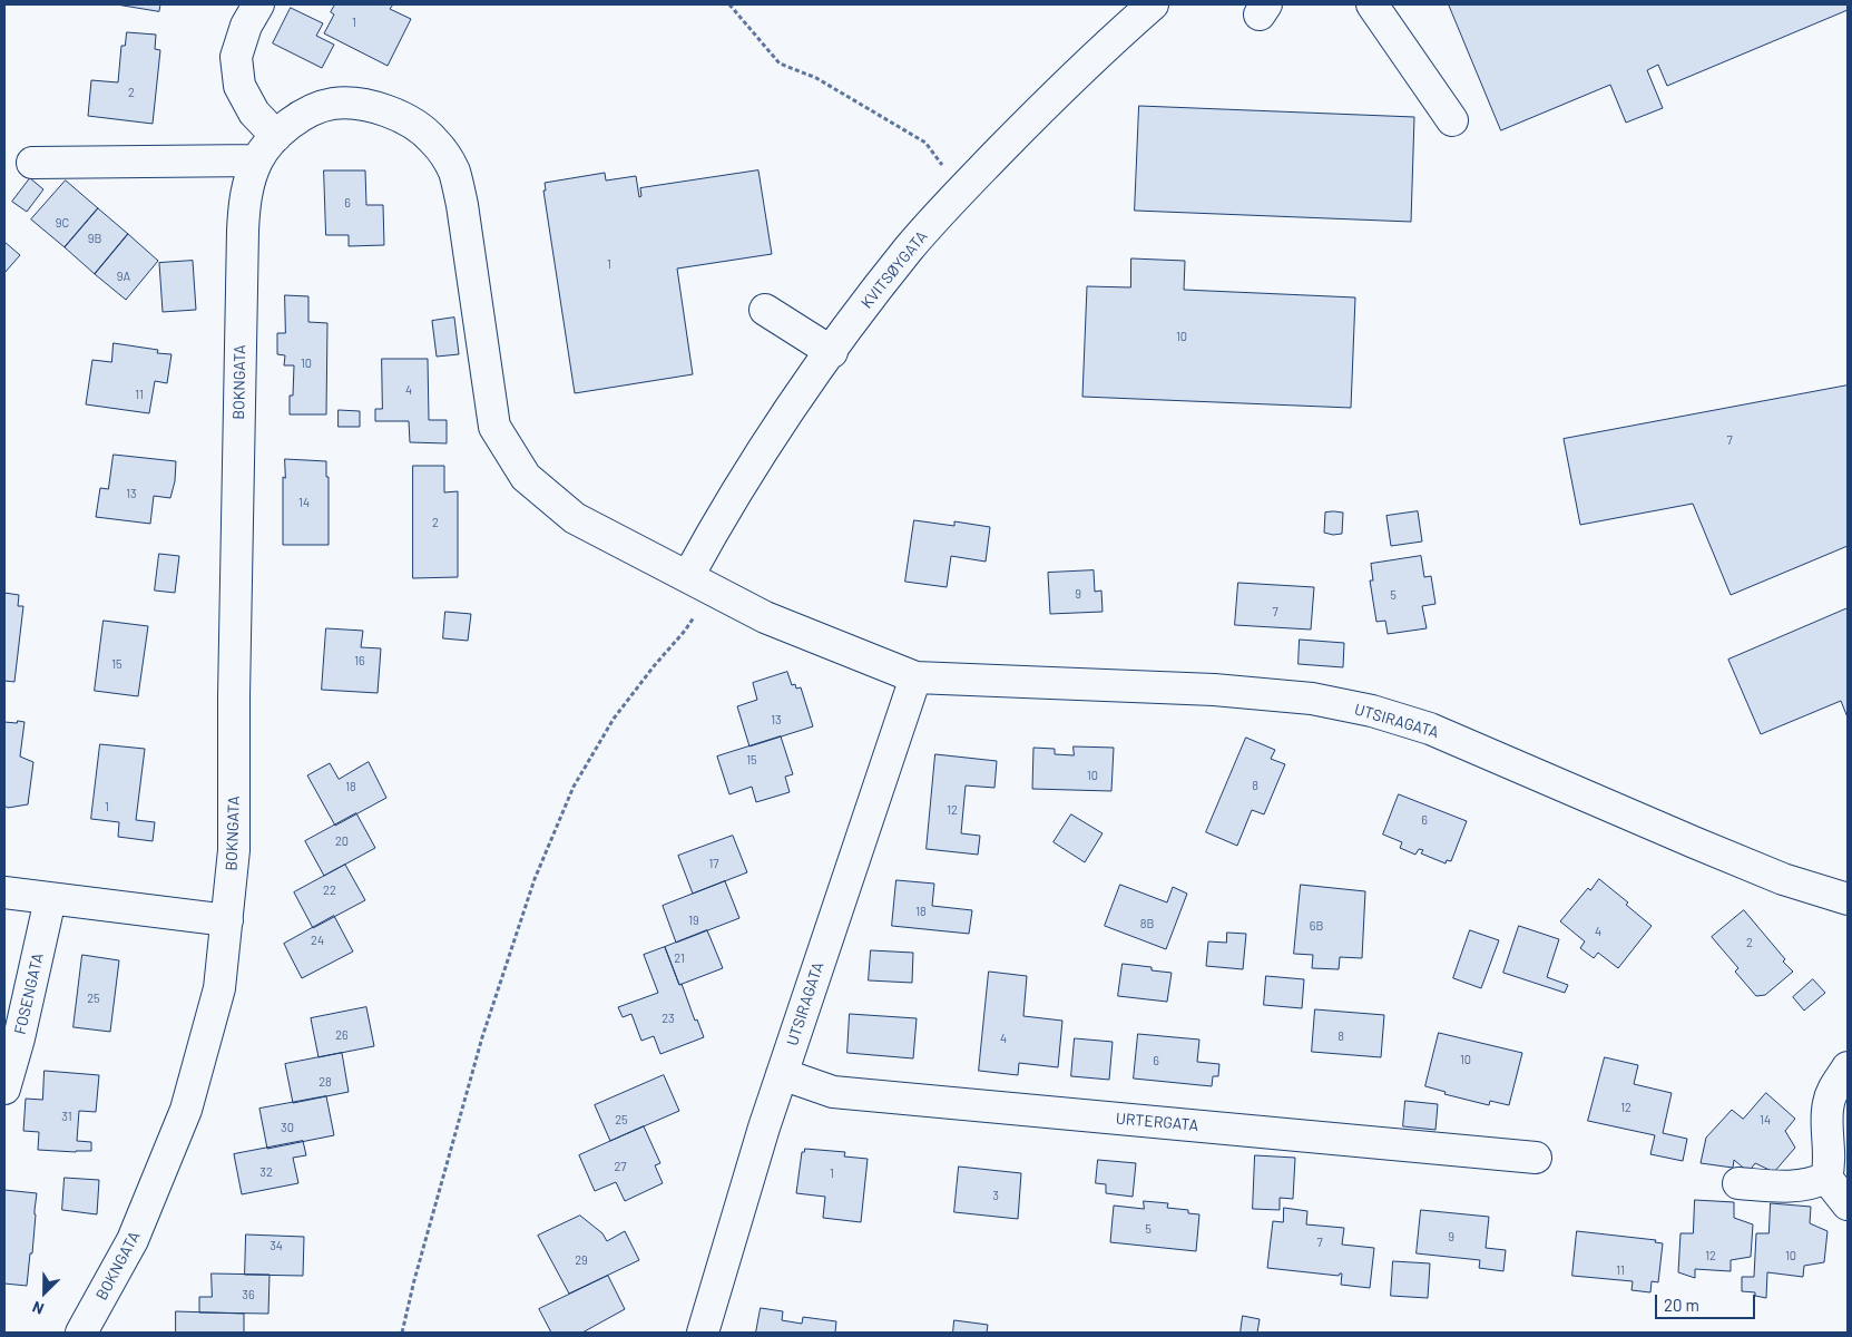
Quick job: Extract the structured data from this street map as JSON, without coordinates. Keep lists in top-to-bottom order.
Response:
{
  "streets": {
    "street": [
      "KVITSØYGATA",
      "BOKNGATA",
      "UTSIRAGATA",
      "FOSENGATA",
      "URTERGATA"
    ]
  },
  "crossings": [
    ["KVITSØYGATA", "BOKNGATA"],
    ["KVITSØYGATA", "UTSIRAGATA"],
    ["BOKNGATA", "UTSIRAGATA"],
    ["UTSIRAGATA", "URTERGATA"]
  ],
  "house_numbers": [
    "1",
    "2",
    "6",
    "9C",
    "9B",
    "1",
    "9A",
    "10",
    "10",
    "4",
    "11",
    "7",
    "13",
    "14",
    "2",
    "9",
    "5",
    "7",
    "16",
    "15",
    "13",
    "15",
    "10",
    "8",
    "18",
    "1",
    "12",
    "6",
    "20",
    "17",
    "22",
    "18",
    "19",
    "8B",
    "6B",
    "4",
    "24",
    "2",
    "21",
    "25",
    "23",
    "26",
    "8",
    "4",
    "10",
    "6",
    "28",
    "12",
    "31",
    "25",
    "14",
    "30",
    "27",
    "32",
    "1",
    "3",
    "5",
    "9",
    "7",
    "34",
    "12",
    "10",
    "29",
    "11",
    "36"
  ],
  "scale_bar": "20 m",
  "north": "bottom left"
}
